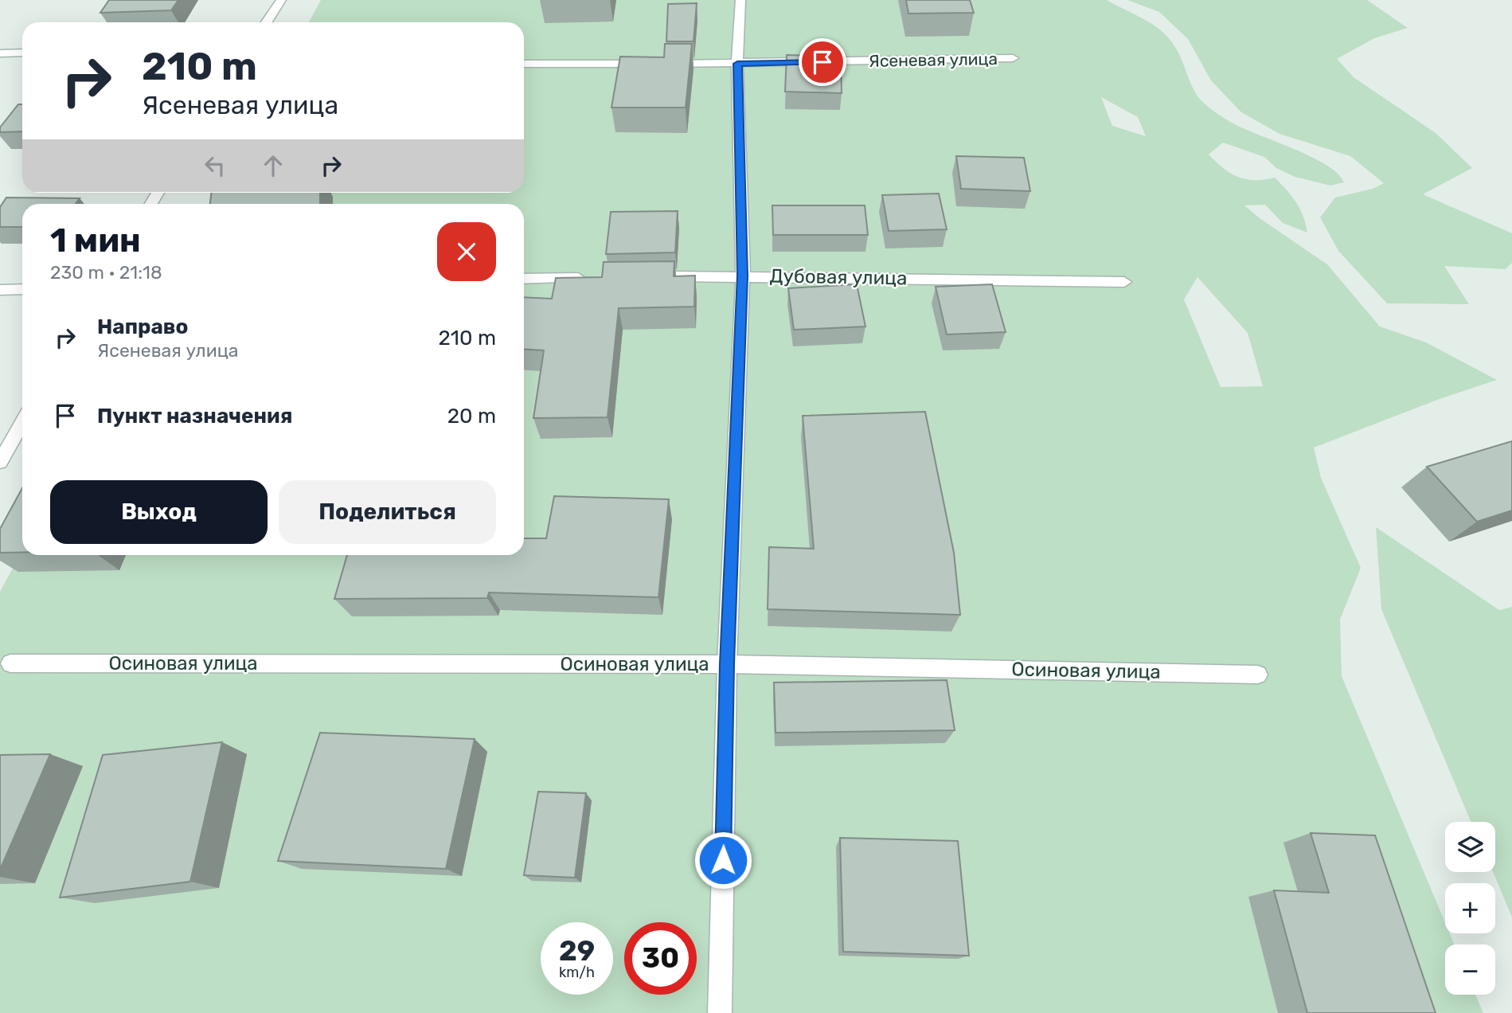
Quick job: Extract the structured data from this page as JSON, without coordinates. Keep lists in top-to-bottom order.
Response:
{
  "streets": {
    "street": ["Ясеневая улица", "Дубовая улица", "Осиновая улица"]
  },
  "page": {
    "turn": ["210 m", "Ясеневая улица"],
    "heading": ["1 мин", "230 m · 21:18"],
    "list": [
      {
        "name": "Направо",
        "note": "Ясеневая улица",
        "value": "210 m"
      },
      {
        "name": "Пункт назначения",
        "value": "20 m"
      }
    ],
    "buttons": ["Выход", "Поделиться"],
    "map_buttons": ["+", "−"],
    "speed": "29 km/h",
    "limit": "30"
  }
}
